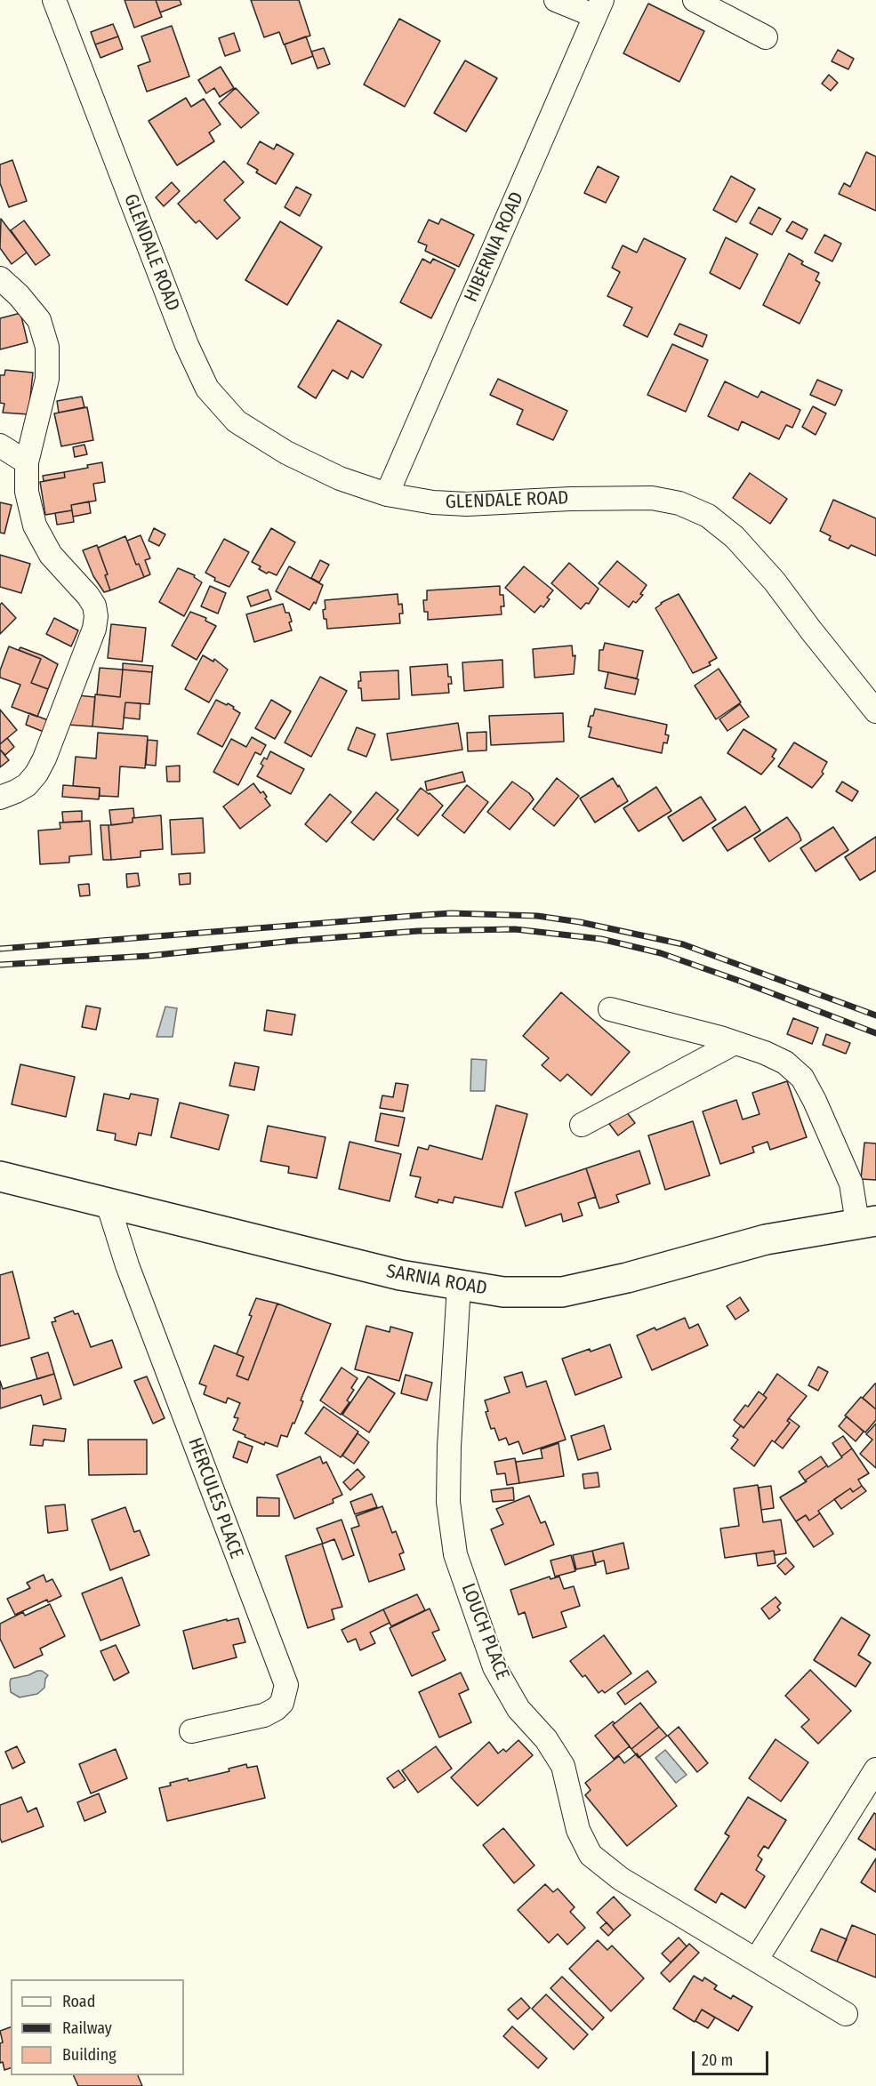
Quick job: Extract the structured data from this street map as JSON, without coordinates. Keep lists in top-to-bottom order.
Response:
{
  "streets": {
    "main road": ["SARNIA ROAD"],
    "street": [
      "HIBERNIA ROAD",
      "GLENDALE ROAD",
      "HERCULES PLACE",
      "LOUCH PLACE"
    ]
  },
  "crossings": [
    ["HIBERNIA ROAD", "GLENDALE ROAD"],
    ["SARNIA ROAD", "HERCULES PLACE"],
    ["SARNIA ROAD", "LOUCH PLACE"]
  ],
  "legend": ["Road", "Railway", "Building"],
  "scale_bar": "20 m"
}
